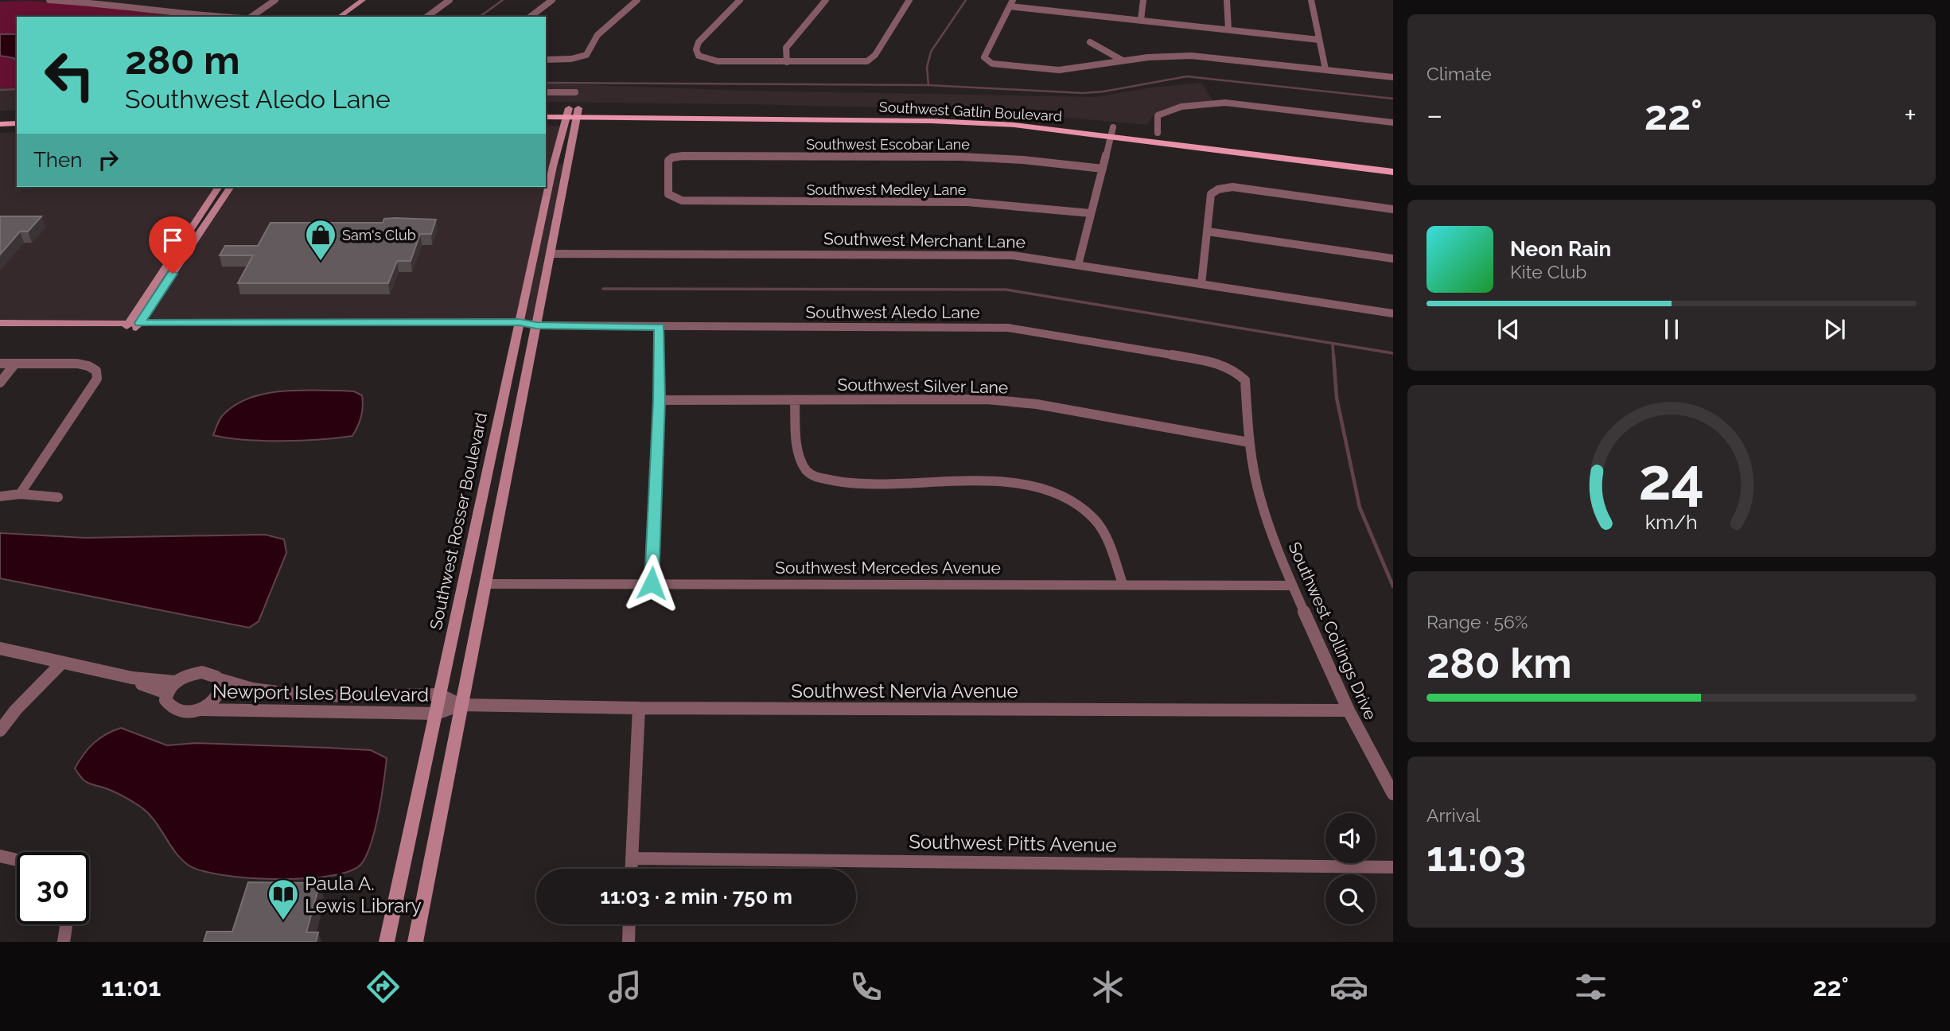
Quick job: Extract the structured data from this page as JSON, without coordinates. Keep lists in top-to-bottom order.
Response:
{
  "streets": {
    "main road": ["Southwest Gatlin Boulevard"],
    "street": [
      "Southwest Escobar Lane",
      "Southwest Medley Lane",
      "Southwest Merchant Lane",
      "Southwest Aledo Lane",
      "Southwest Silver Lane",
      "Southwest Rosser Boulevard",
      "Southwest Mercedes Avenue",
      "Southwest Collings Drive",
      "Southwest Nervia Avenue",
      "Newport Isles Boulevard",
      "Southwest Pitts Avenue"
    ]
  },
  "crossings": [
    ["Southwest Gatlin Boulevard", "Southwest Rosser Boulevard"],
    ["Southwest Escobar Lane", "Southwest Medley Lane"],
    ["Southwest Aledo Lane", "Southwest Rosser Boulevard"],
    ["Southwest Aledo Lane", "Southwest Collings Drive"],
    ["Southwest Silver Lane", "Southwest Collings Drive"],
    ["Southwest Rosser Boulevard", "Newport Isles Boulevard"],
    ["Southwest Mercedes Avenue", "Southwest Collings Drive"],
    ["Southwest Collings Drive", "Southwest Nervia Avenue"],
    ["Southwest Nervia Avenue", "Newport Isles Boulevard"]
  ],
  "places": {
    "shop": ["Sam's Club"],
    "library": ["Paula A. Lewis Library"]
  },
  "page": {
    "tile": [
      "Climate",
      ["Range · 56%", "280 km"],
      ["Arrival", "11:03"]
    ],
    "turn": ["280 m", "Southwest Aledo Lane"],
    "heat": ["−", "22°", "+"],
    "then": "Then",
    "song": ["Neon Rain", "Kite Club"],
    "limit": "30",
    "trip": "11:03 · 2 min · 750 m",
    "tabs": ["11:01", "22°"],
    "gauge": ["24", "km/h"]
  }
}
